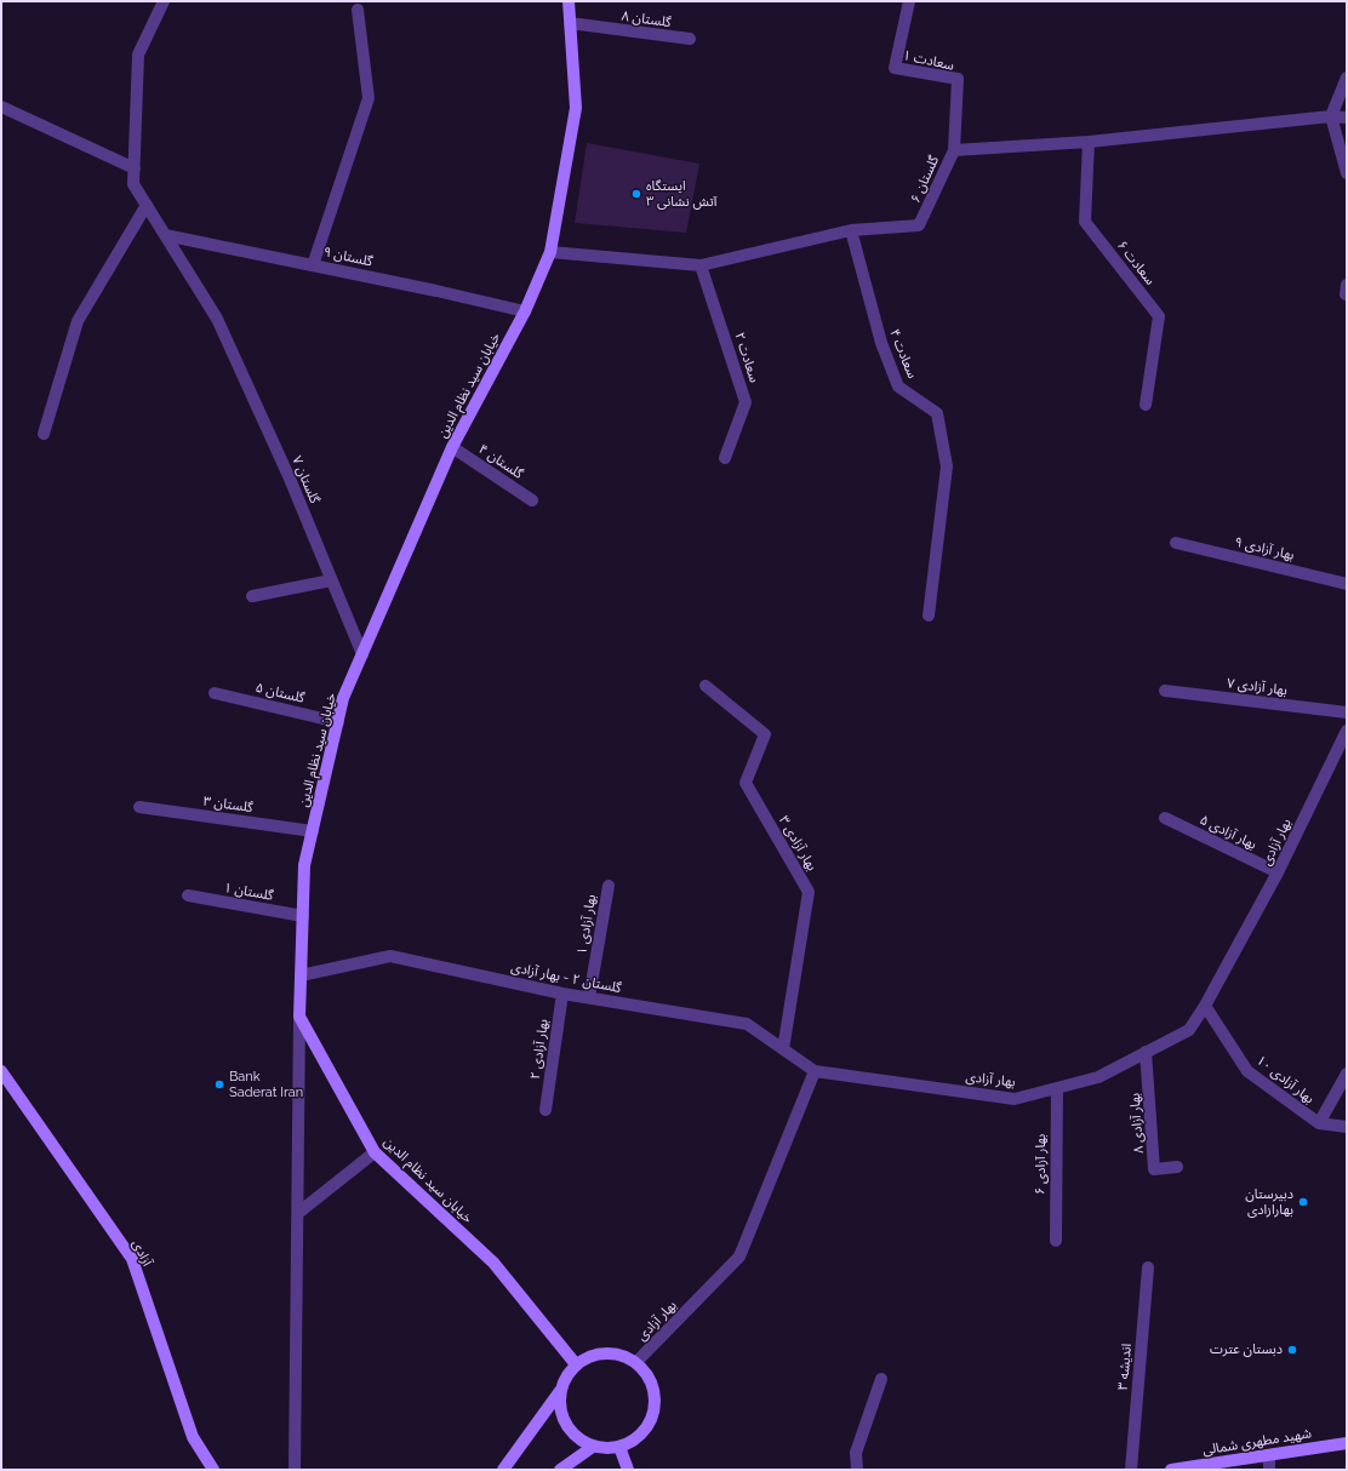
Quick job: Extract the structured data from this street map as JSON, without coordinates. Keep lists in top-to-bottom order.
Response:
{
  "streets": {
    "main road": ["خیابان سید نظام الدین", "آزادی", "شهید مطهری شمالی"],
    "street": [
      "گلستان ۸",
      "سعادت ۱",
      "گلستان ۶",
      "گلستان ۹",
      "سعادت ۶",
      "سعادت ۴",
      "سعادت ۲",
      "گلستان ۴",
      "گلستان ۷",
      "بهار آزادی ۹",
      "بهار آزادی ۷",
      "گلستان ۵",
      "گلستان ۳",
      "بهار آزادی ۵",
      "بهار آزادی",
      "بهار آزادی ۳",
      "گلستان ۱",
      "بهار آزادی ۱",
      "گلستان ۲ - بهار آزادی",
      "بهار آزادی ۲",
      "بهار آزادی ۱۰",
      "بهار آزادی ۸",
      "بهار آزادی ۶",
      "اندیشه ۳"
    ]
  },
  "crossings": [
    ["گلستان ۸", "خیابان سید نظام الدین"],
    ["سعادت ۱", "گلستان ۶"],
    ["گلستان ۶", "سعادت ۶"],
    ["گلستان ۶", "سعادت ۴"],
    ["گلستان ۶", "سعادت ۲"],
    ["گلستان ۶", "خیابان سید نظام الدین"],
    ["گلستان ۹", "خیابان سید نظام الدین"],
    ["گلستان ۹", "گلستان ۷"],
    ["خیابان سید نظام الدین", "گلستان ۴"],
    ["خیابان سید نظام الدین", "گلستان ۷"],
    ["خیابان سید نظام الدین", "گلستان ۵"],
    ["خیابان سید نظام الدین", "گلستان ۳"],
    ["خیابان سید نظام الدین", "بهار آزادی"],
    ["خیابان سید نظام الدین", "گلستان ۱"],
    ["خیابان سید نظام الدین", "گلستان ۲ - بهار آزادی"],
    ["بهار آزادی ۵", "بهار آزادی"],
    ["بهار آزادی", "گلستان ۲ - بهار آزادی"],
    ["بهار آزادی", "بهار آزادی ۱۰"],
    ["بهار آزادی", "بهار آزادی ۸"],
    ["بهار آزادی", "بهار آزادی ۶"],
    ["بهار آزادی ۳", "گلستان ۲ - بهار آزادی"],
    ["بهار آزادی ۱", "گلستان ۲ - بهار آزادی"],
    ["گلستان ۲ - بهار آزادی", "بهار آزادی ۲"]
  ],
  "places": [
    "ایستگاه آتش نشانی ۳",
    "Bank Saderat Iran",
    "دبیرستان بهارازادی",
    "دبستان عترت"
  ]
}
